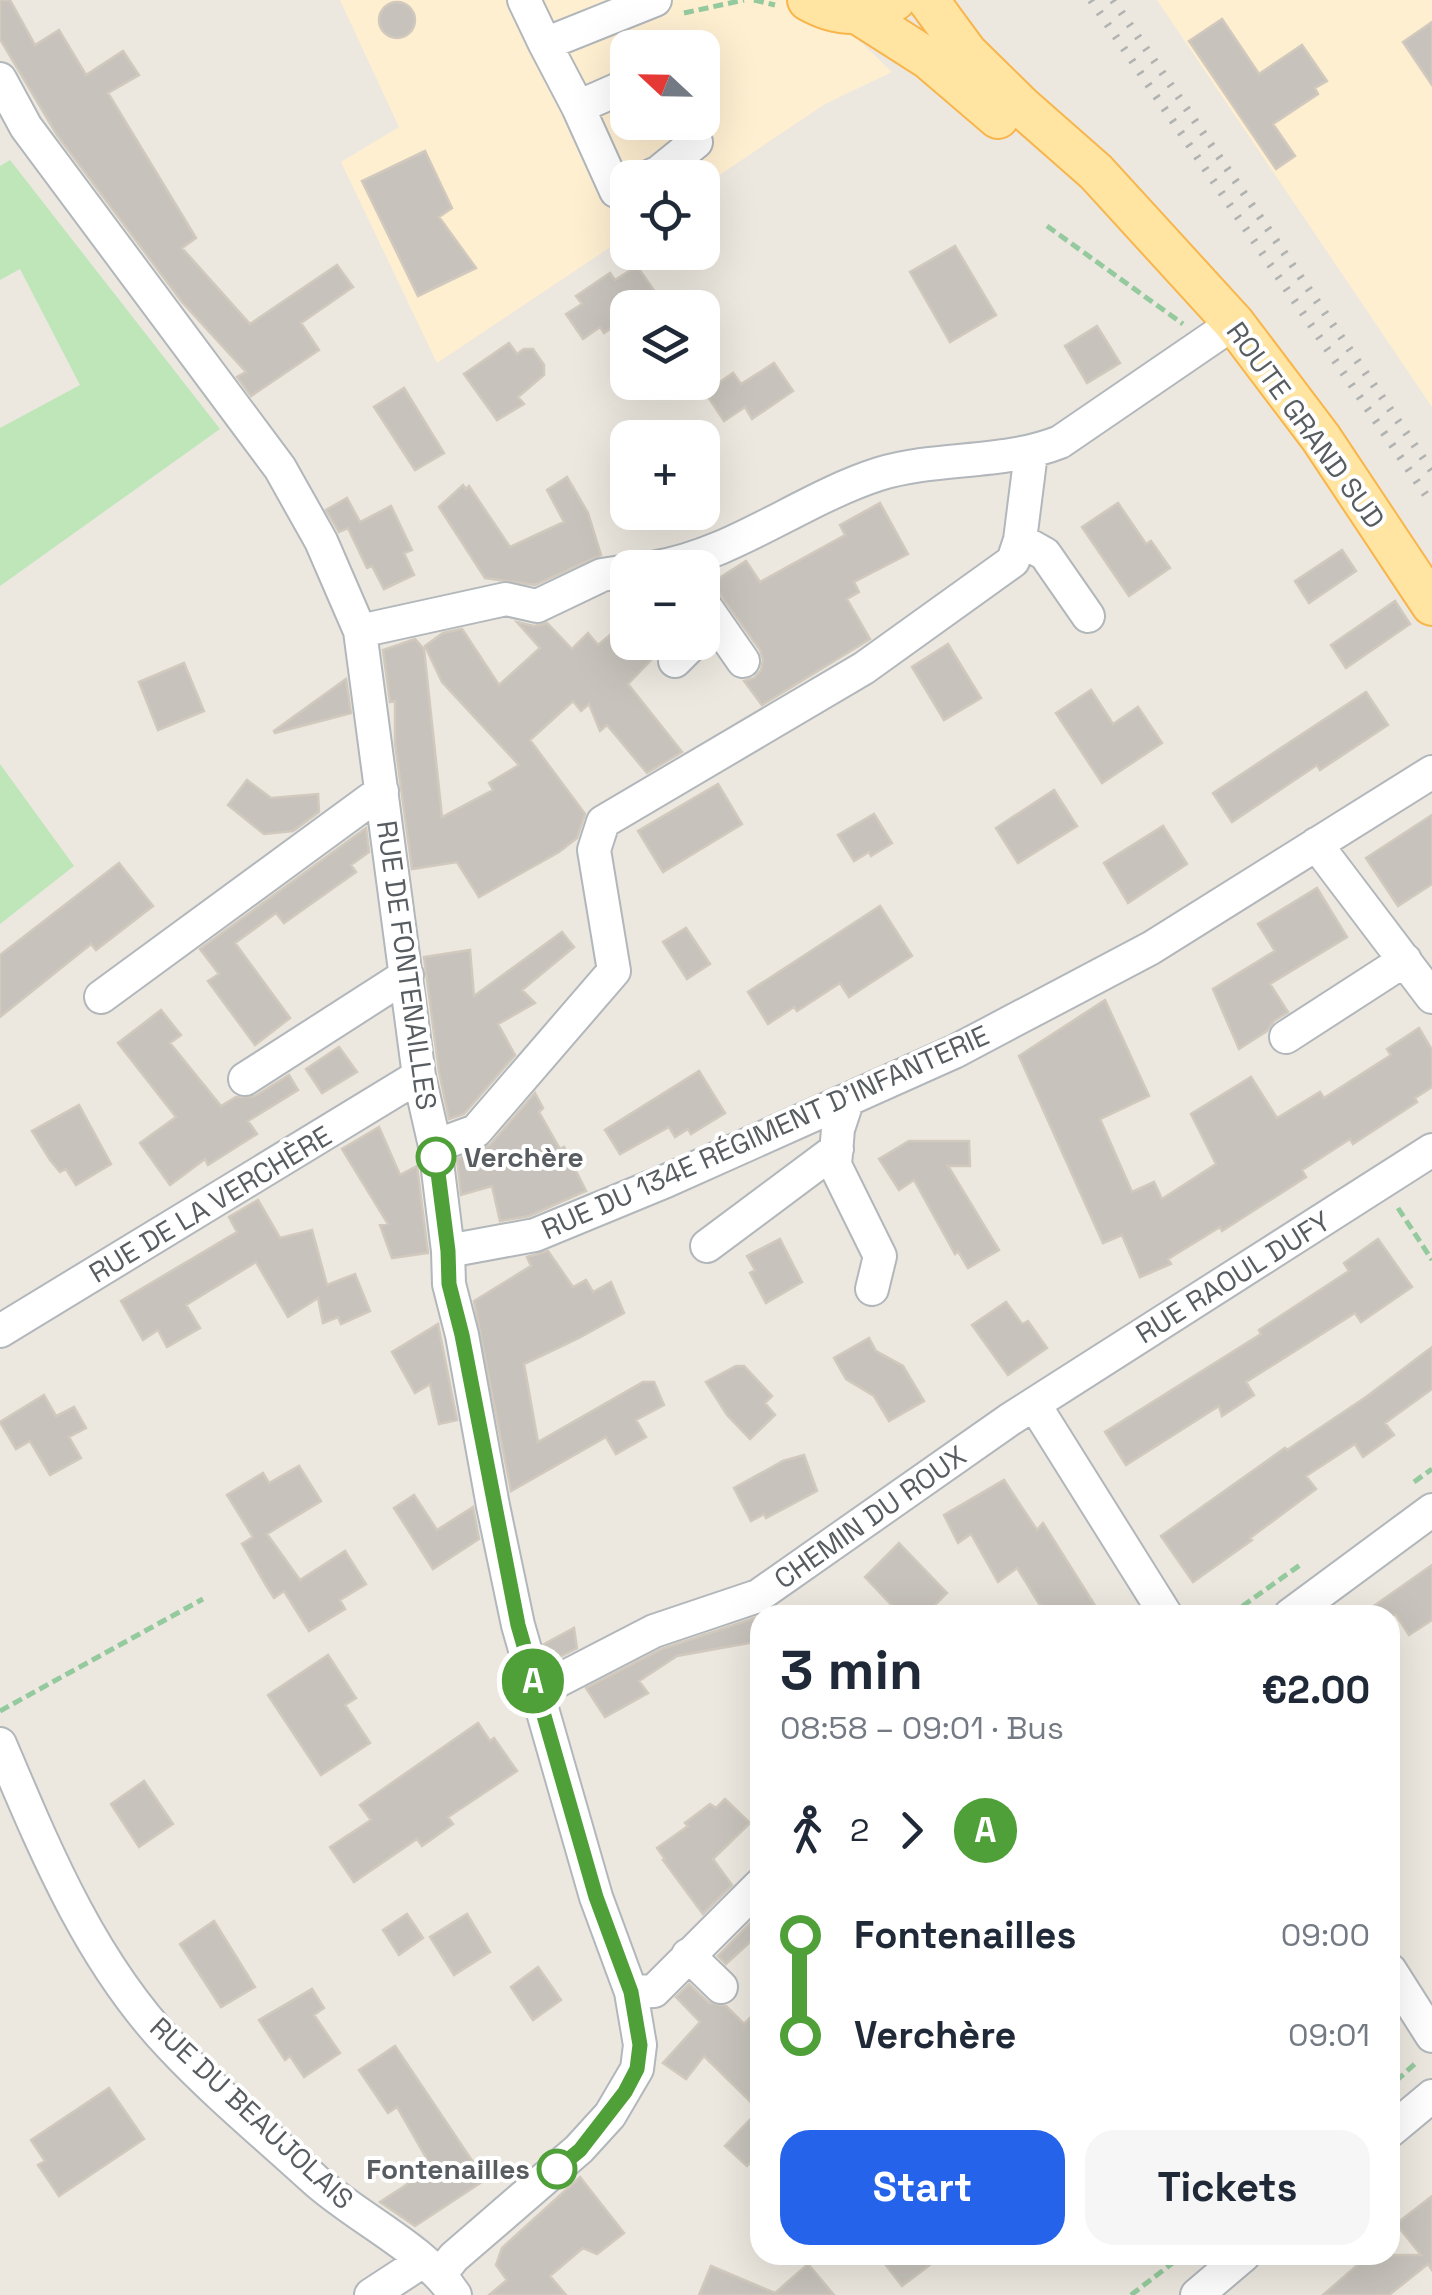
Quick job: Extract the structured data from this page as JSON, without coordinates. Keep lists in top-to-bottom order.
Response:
{
  "streets": {
    "main road": ["ROUTE GRAND SUD"],
    "street": [
      "RUE DE FONTENAILLES",
      "RUE DU 134E RÉGIMENT D'INFANTERIE",
      "RUE DE LA VERCHÈRE",
      "RUE RAOUL DUFY",
      "CHEMIN DU ROUX",
      "RUE DU BEAUJOLAIS"
    ]
  },
  "crossings": [
    ["RUE DE FONTENAILLES", "RUE DU 134E RÉGIMENT D'INFANTERIE"],
    ["RUE DE FONTENAILLES", "RUE DE LA VERCHÈRE"],
    ["RUE DE FONTENAILLES", "CHEMIN DU ROUX"],
    ["RUE DE FONTENAILLES", "RUE DU BEAUJOLAIS"],
    ["RUE RAOUL DUFY", "CHEMIN DU ROUX"]
  ],
  "places": ["Verchère", "Fontenailles"],
  "lines": ["bus line A"],
  "north": "left",
  "page": {
    "on_map": "A",
    "map_buttons": ["+", "−"],
    "heading": ["3 min", "08:58 – 09:01 · Bus", "€2.00"],
    "legs": ["2", "A"],
    "list": [
      {
        "name": "Fontenailles",
        "value": "09:00"
      },
      {
        "name": "Verchère",
        "value": "09:01"
      }
    ],
    "buttons": ["Start", "Tickets"]
  }
}
